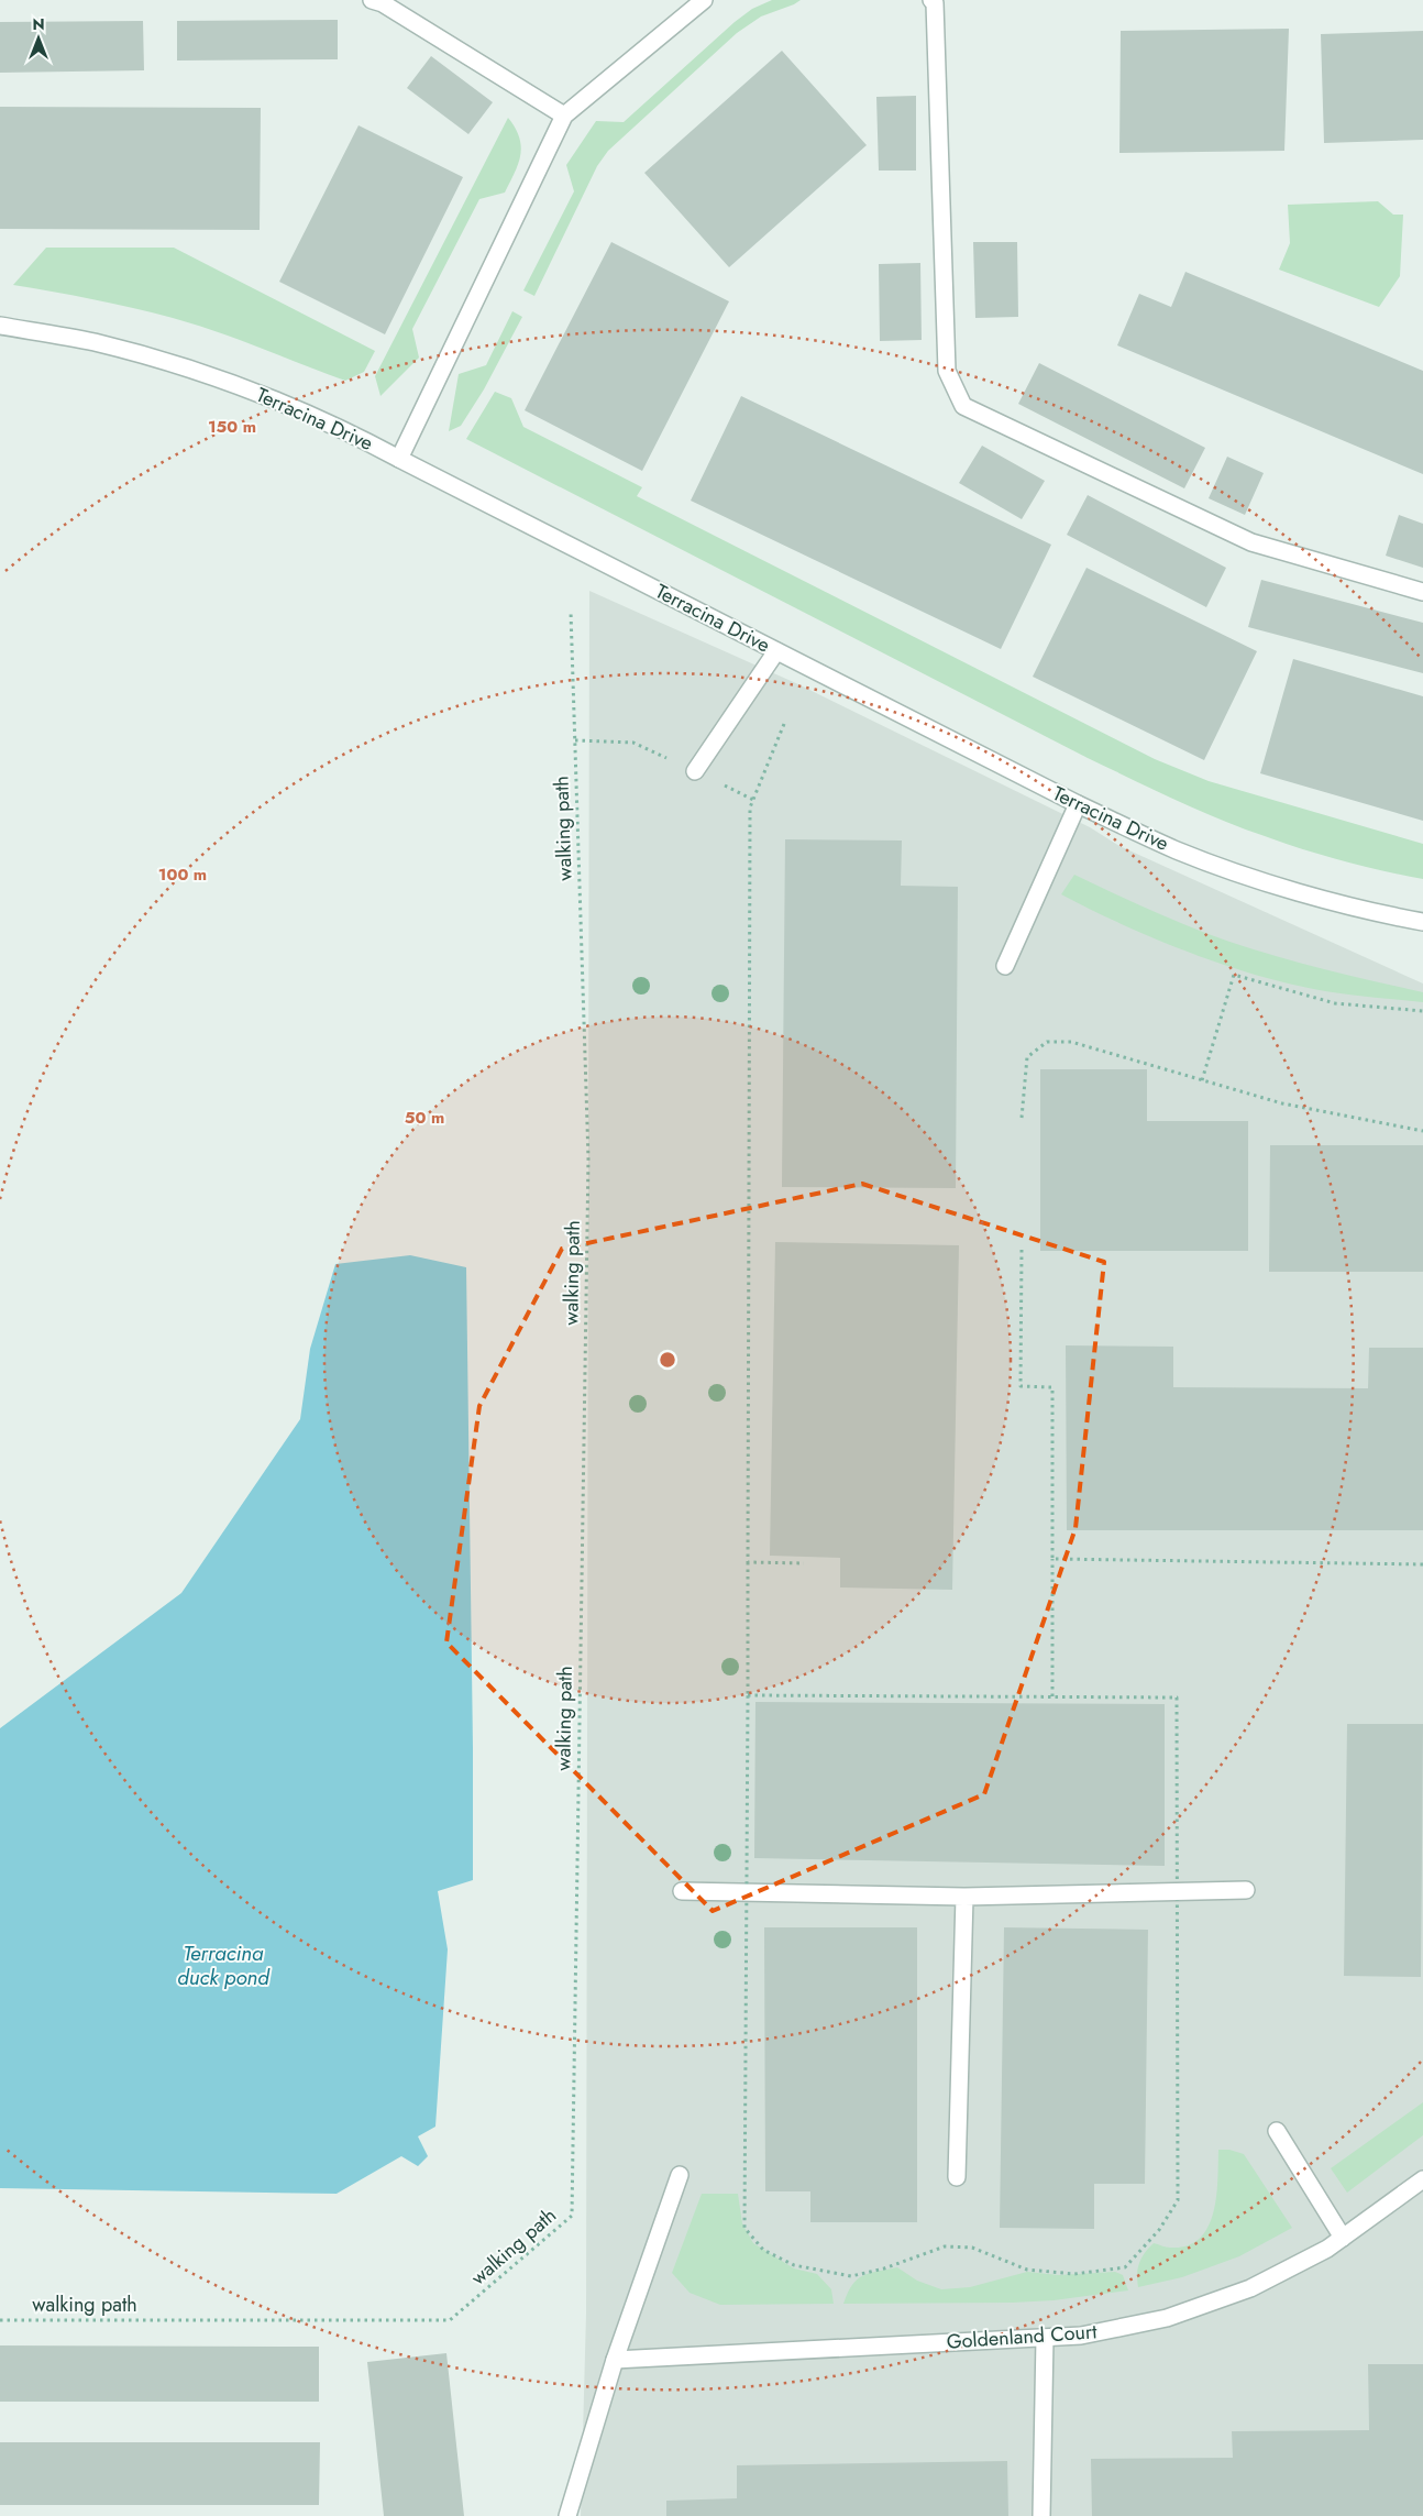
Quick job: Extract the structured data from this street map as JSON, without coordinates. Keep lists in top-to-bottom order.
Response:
{
  "streets": {
    "street": ["Terracina Drive", "Goldenland Court"],
    "path": ["walking path"]
  },
  "water": ["Terracina duck pond"],
  "north": "top",
  "rings": ["150 m", "100 m", "50 m"]
}
